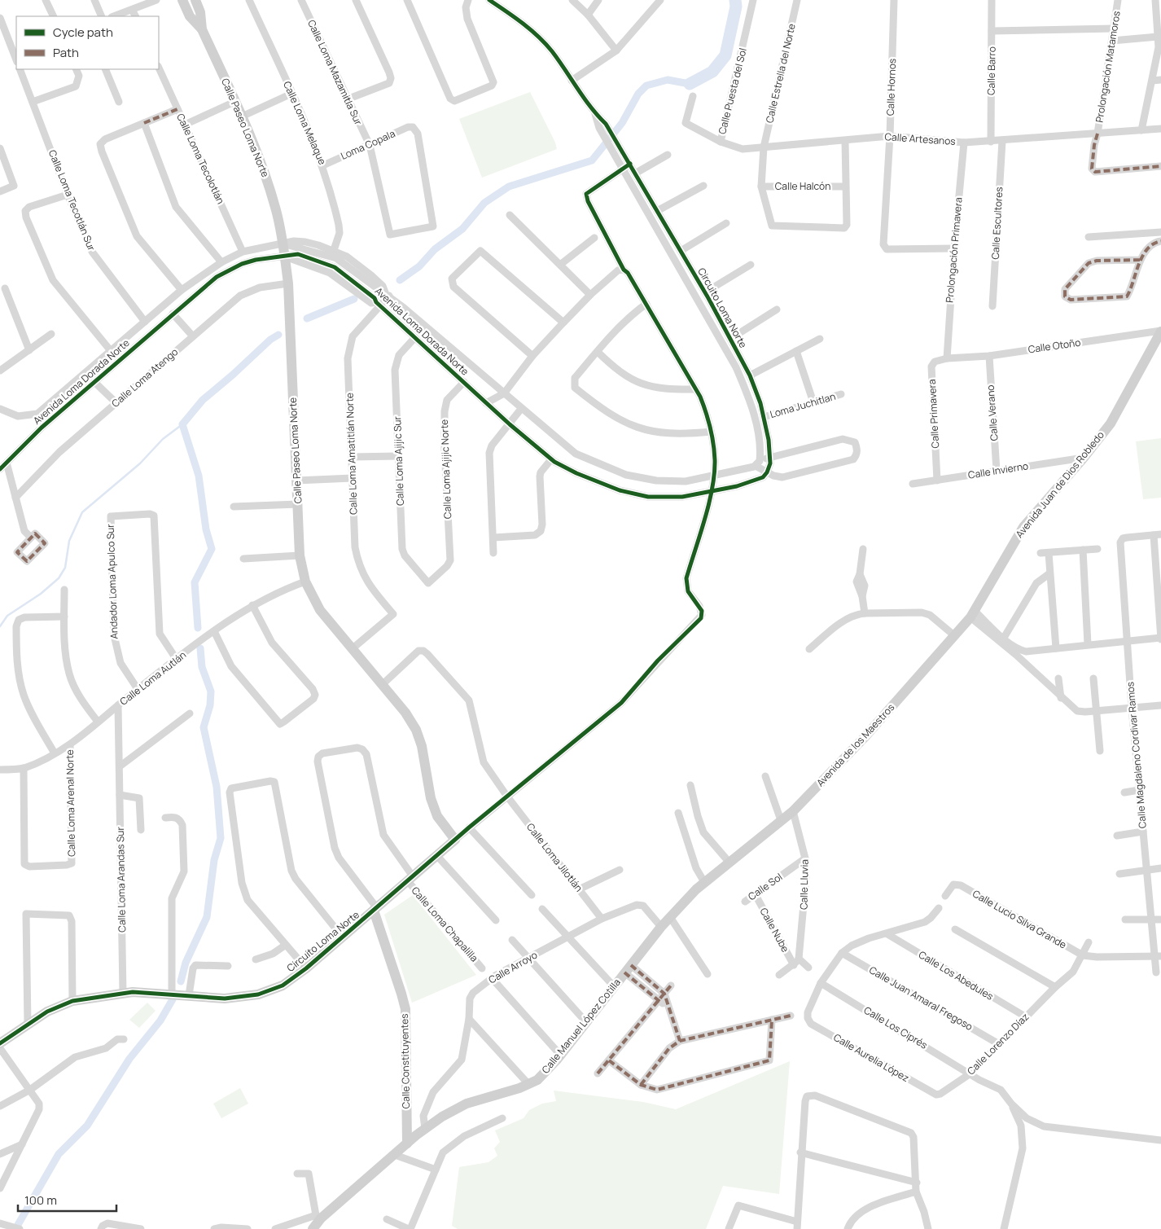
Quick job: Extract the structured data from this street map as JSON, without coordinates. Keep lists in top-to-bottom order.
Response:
{
  "streets": {
    "street": [
      "Prolongación Matamoros",
      "Calle Barro",
      "Calle Loma Mazamitla Sur",
      "Calle Estrella del Norte",
      "Calle Hornos",
      "Calle Puesta del Sol",
      "Calle Loma Melaque",
      "Calle Paseo Loma Norte",
      "Calle Artesanos",
      "Loma Copala",
      "Calle Loma Tecolotlán",
      "Calle Halcón",
      "Calle Loma Tecotlán Sur",
      "Calle Escultores",
      "Prolongación Primavera",
      "Circuito Loma Norte",
      "Avenida Loma Dorada Norte",
      "Calle Otoño",
      "Calle Loma Atengo",
      "Loma Juchitlan",
      "Calle Verano",
      "Calle Primavera",
      "Calle Loma Amatitlán Norte",
      "Calle Loma Ajijic Sur",
      "Calle Loma Ajijic Norte",
      "Calle Invierno",
      "Avenida Juan de Dios Robledo",
      "Andador Loma Apulco Sur",
      "Calle Loma Autlán",
      "Avenida de los Maestros",
      "Calle Magdaleno Cordivar Ramos",
      "Calle Loma Arenal Norte",
      "Calle Loma Jilotlán",
      "Calle Loma Arandas Sur",
      "Calle Lluvia",
      "Calle Sol",
      "Calle Lucio Silva Grande",
      "Calle Loma Chapalilla",
      "Calle Nube",
      "Calle Arroyo",
      "Calle Los Abedules",
      "Calle Juan Amaral Fregoso",
      "Calle Manuel López Cotilla",
      "Calle Los Ciprés",
      "Calle Lorenzo Díaz",
      "Calle Aurelia López",
      "Calle Constituyentes"
    ]
  },
  "crossings": [
    ["Prolongación Matamoros", "Calle Artesanos"],
    ["Calle Barro", "Calle Artesanos"],
    ["Calle Loma Mazamitla Sur", "Loma Copala"],
    ["Calle Estrella del Norte", "Calle Artesanos"],
    ["Calle Estrella del Norte", "Calle Halcón"],
    ["Calle Hornos", "Calle Artesanos"],
    ["Calle Hornos", "Prolongación Primavera"],
    ["Calle Puesta del Sol", "Calle Artesanos"],
    ["Calle Loma Melaque", "Loma Copala"],
    ["Calle Loma Melaque", "Avenida Loma Dorada Norte"],
    ["Calle Paseo Loma Norte", "Circuito Loma Norte"],
    ["Calle Paseo Loma Norte", "Avenida Loma Dorada Norte"],
    ["Calle Paseo Loma Norte", "Calle Loma Atengo"],
    ["Calle Paseo Loma Norte", "Calle Loma Amatitlán Norte"],
    ["Calle Paseo Loma Norte", "Calle Loma Autlán"],
    ["Calle Paseo Loma Norte", "Calle Loma Jilotlán"],
    ["Calle Artesanos", "Calle Escultores"],
    ["Calle Artesanos", "Prolongación Primavera"],
    ["Calle Loma Tecolotlán", "Avenida Loma Dorada Norte"],
    ["Calle Loma Tecotlán Sur", "Avenida Loma Dorada Norte"],
    ["Prolongación Primavera", "Calle Otoño"],
    ["Prolongación Primavera", "Calle Primavera"],
    ["Circuito Loma Norte", "Avenida Loma Dorada Norte"],
    ["Circuito Loma Norte", "Loma Juchitlan"],
    ["Circuito Loma Norte", "Calle Loma Jilotlán"],
    ["Circuito Loma Norte", "Calle Loma Arandas Sur"],
    ["Circuito Loma Norte", "Calle Loma Chapalilla"],
    ["Circuito Loma Norte", "Calle Constituyentes"],
    ["Avenida Loma Dorada Norte", "Calle Loma Amatitlán Norte"],
    ["Avenida Loma Dorada Norte", "Calle Loma Ajijic Sur"],
    ["Avenida Loma Dorada Norte", "Calle Loma Ajijic Norte"],
    ["Calle Otoño", "Calle Verano"],
    ["Calle Otoño", "Calle Primavera"],
    ["Calle Otoño", "Avenida Juan de Dios Robledo"],
    ["Calle Verano", "Calle Invierno"],
    ["Calle Primavera", "Calle Invierno"],
    ["Calle Loma Ajijic Sur", "Calle Loma Ajijic Norte"],
    ["Calle Invierno", "Avenida Juan de Dios Robledo"],
    ["Avenida Juan de Dios Robledo", "Avenida de los Maestros"],
    ["Andador Loma Apulco Sur", "Calle Loma Autlán"],
    ["Calle Loma Autlán", "Calle Loma Arenal Norte"],
    ["Calle Loma Autlán", "Calle Loma Arandas Sur"],
    ["Avenida de los Maestros", "Calle Lluvia"],
    ["Avenida de los Maestros", "Calle Manuel López Cotilla"],
    ["Calle Loma Jilotlán", "Calle Arroyo"],
    ["Calle Lluvia", "Calle Sol"],
    ["Calle Sol", "Calle Nube"],
    ["Calle Lucio Silva Grande", "Calle Lorenzo Díaz"],
    ["Calle Loma Chapalilla", "Calle Constituyentes"],
    ["Calle Arroyo", "Calle Manuel López Cotilla"],
    ["Calle Los Abedules", "Calle Lorenzo Díaz"],
    ["Calle Juan Amaral Fregoso", "Calle Lorenzo Díaz"],
    ["Calle Manuel López Cotilla", "Calle Constituyentes"],
    ["Calle Los Ciprés", "Calle Lorenzo Díaz"],
    ["Calle Los Ciprés", "Calle Aurelia López"],
    ["Calle Lorenzo Díaz", "Calle Aurelia López"]
  ],
  "legend": ["Cycle path", "Path"],
  "scale_bar": "100 m"
}
